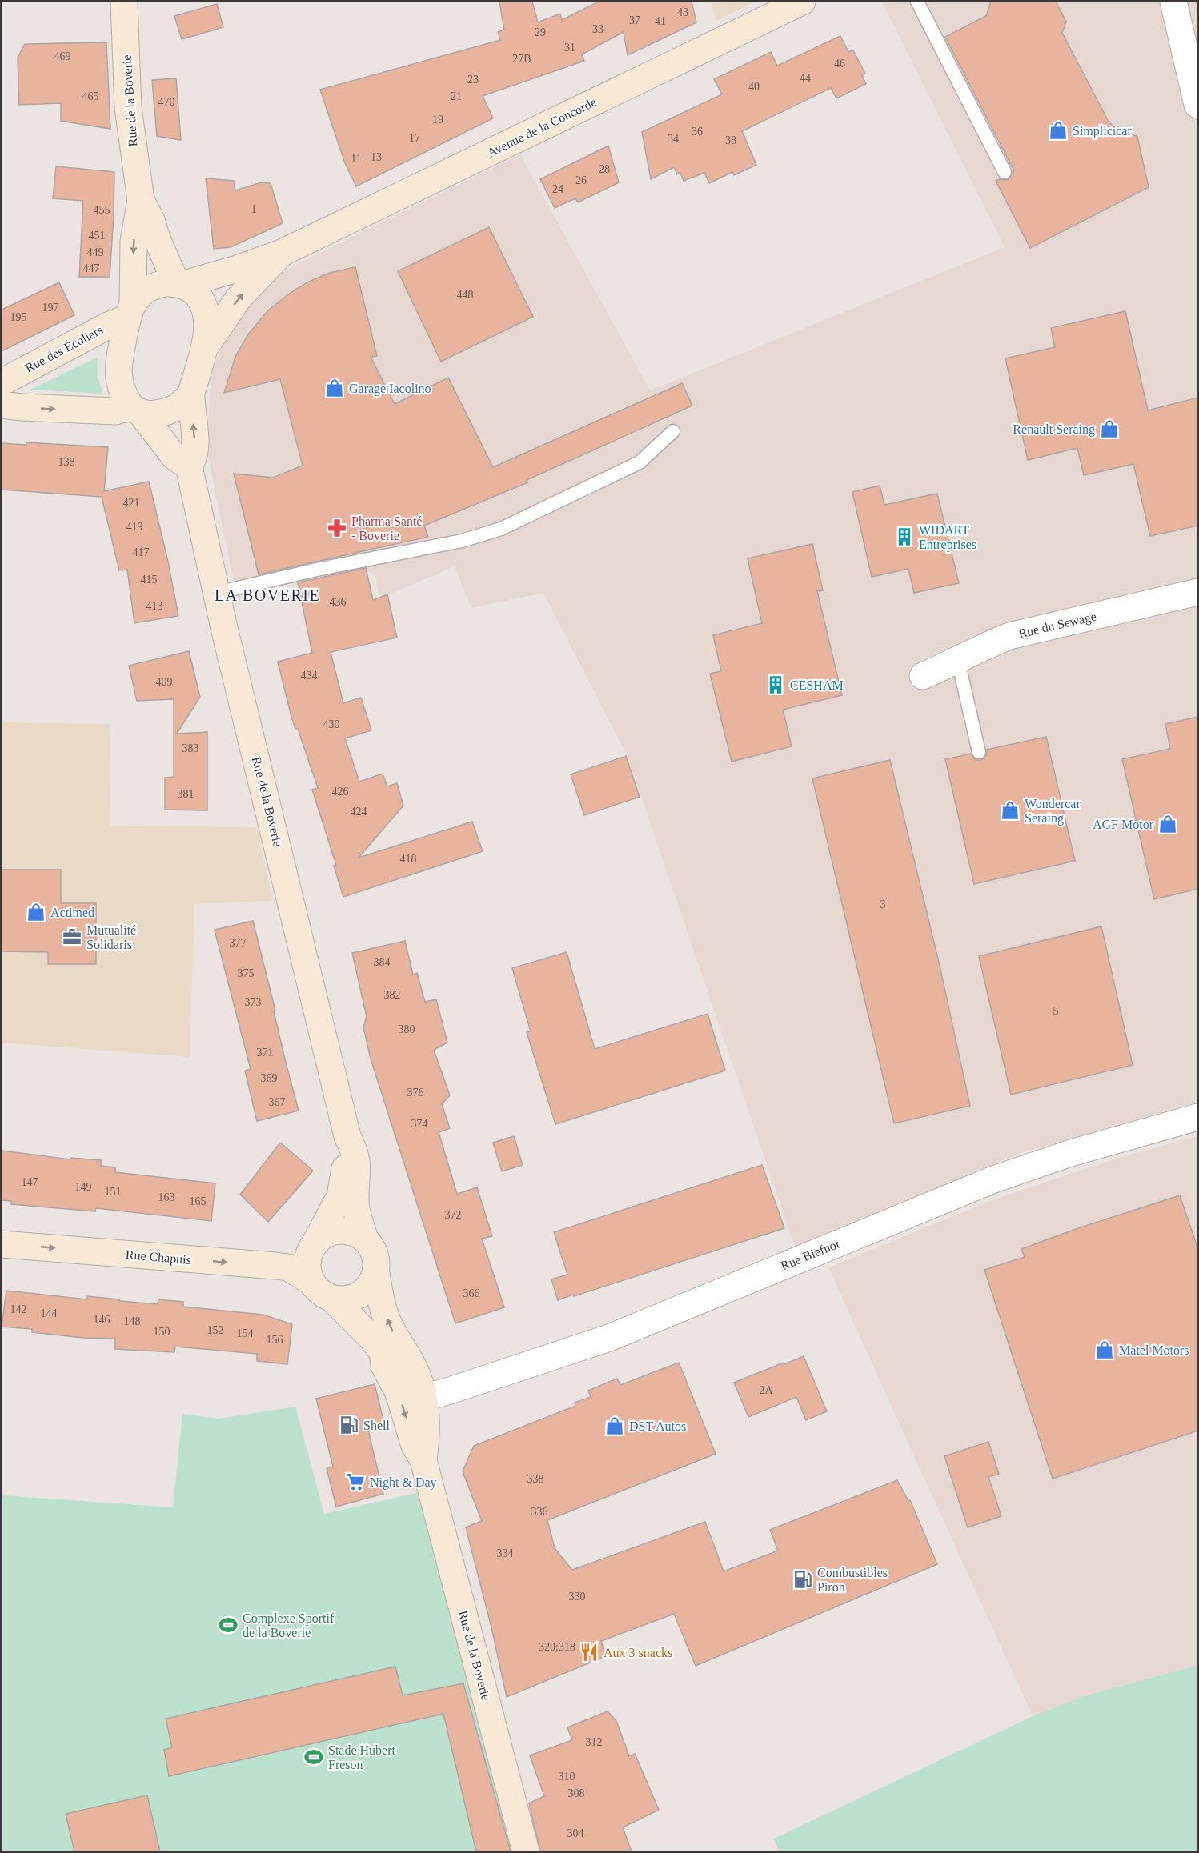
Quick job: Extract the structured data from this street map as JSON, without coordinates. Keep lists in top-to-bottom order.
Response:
{
  "streets": {
    "street": [
      "Rue de la Boverie",
      "Avenue de la Concorde",
      "Rue des Écoliers",
      "Rue du Sewage",
      "Rue Biefnot",
      "Rue Chapuis"
    ]
  },
  "crossings": [
    ["Rue de la Boverie", "Avenue de la Concorde"],
    ["Rue de la Boverie", "Rue des Écoliers"],
    ["Rue de la Boverie", "Rue Biefnot"],
    ["Rue de la Boverie", "Rue Chapuis"],
    ["Avenue de la Concorde", "Rue des Écoliers"]
  ],
  "one_way": ["Rue Chapuis"],
  "districts": ["LA BOVERIE"],
  "places": {
    "shop": [
      "Simplicicar",
      "Garage Iacolino",
      "Renault Seraing",
      "Wondercar Seraing",
      "AGF Motor",
      "Actimed",
      "Matel Motors",
      "DST Autos"
    ],
    "pharmacy": ["Pharma Santé - Boverie"],
    "building": ["WIDART Entreprises", "CESHAM"],
    "office": ["Mutualité Solidaris"],
    "fuel station": ["Shell", "Combustibles Piron"],
    "supermarket": ["Night & Day"],
    "sports": ["Complexe Sportif de la Boverie", "Stade Hubert Freson"],
    "restaurant": ["Aux 3 snacks"]
  },
  "house_numbers": [
    "43",
    "37",
    "41",
    "33",
    "29",
    "31",
    "469",
    "27B",
    "46",
    "44",
    "23",
    "40",
    "465",
    "21",
    "470",
    "19",
    "36",
    "17",
    "34",
    "38",
    "13",
    "11",
    "28",
    "26",
    "24",
    "1",
    "455",
    "451",
    "449",
    "447",
    "448",
    "197",
    "195",
    "138",
    "421",
    "419",
    "417",
    "415",
    "436",
    "413",
    "434",
    "409",
    "430",
    "383",
    "426",
    "381",
    "424",
    "418",
    "3",
    "377",
    "384",
    "375",
    "382",
    "373",
    "5",
    "380",
    "371",
    "369",
    "376",
    "367",
    "374",
    "147",
    "149",
    "151",
    "163",
    "165",
    "372",
    "366",
    "142",
    "144",
    "146",
    "148",
    "152",
    "150",
    "154",
    "156",
    "2A",
    "338",
    "336",
    "334",
    "330",
    "320;318",
    "312",
    "310",
    "308",
    "304"
  ]
}
